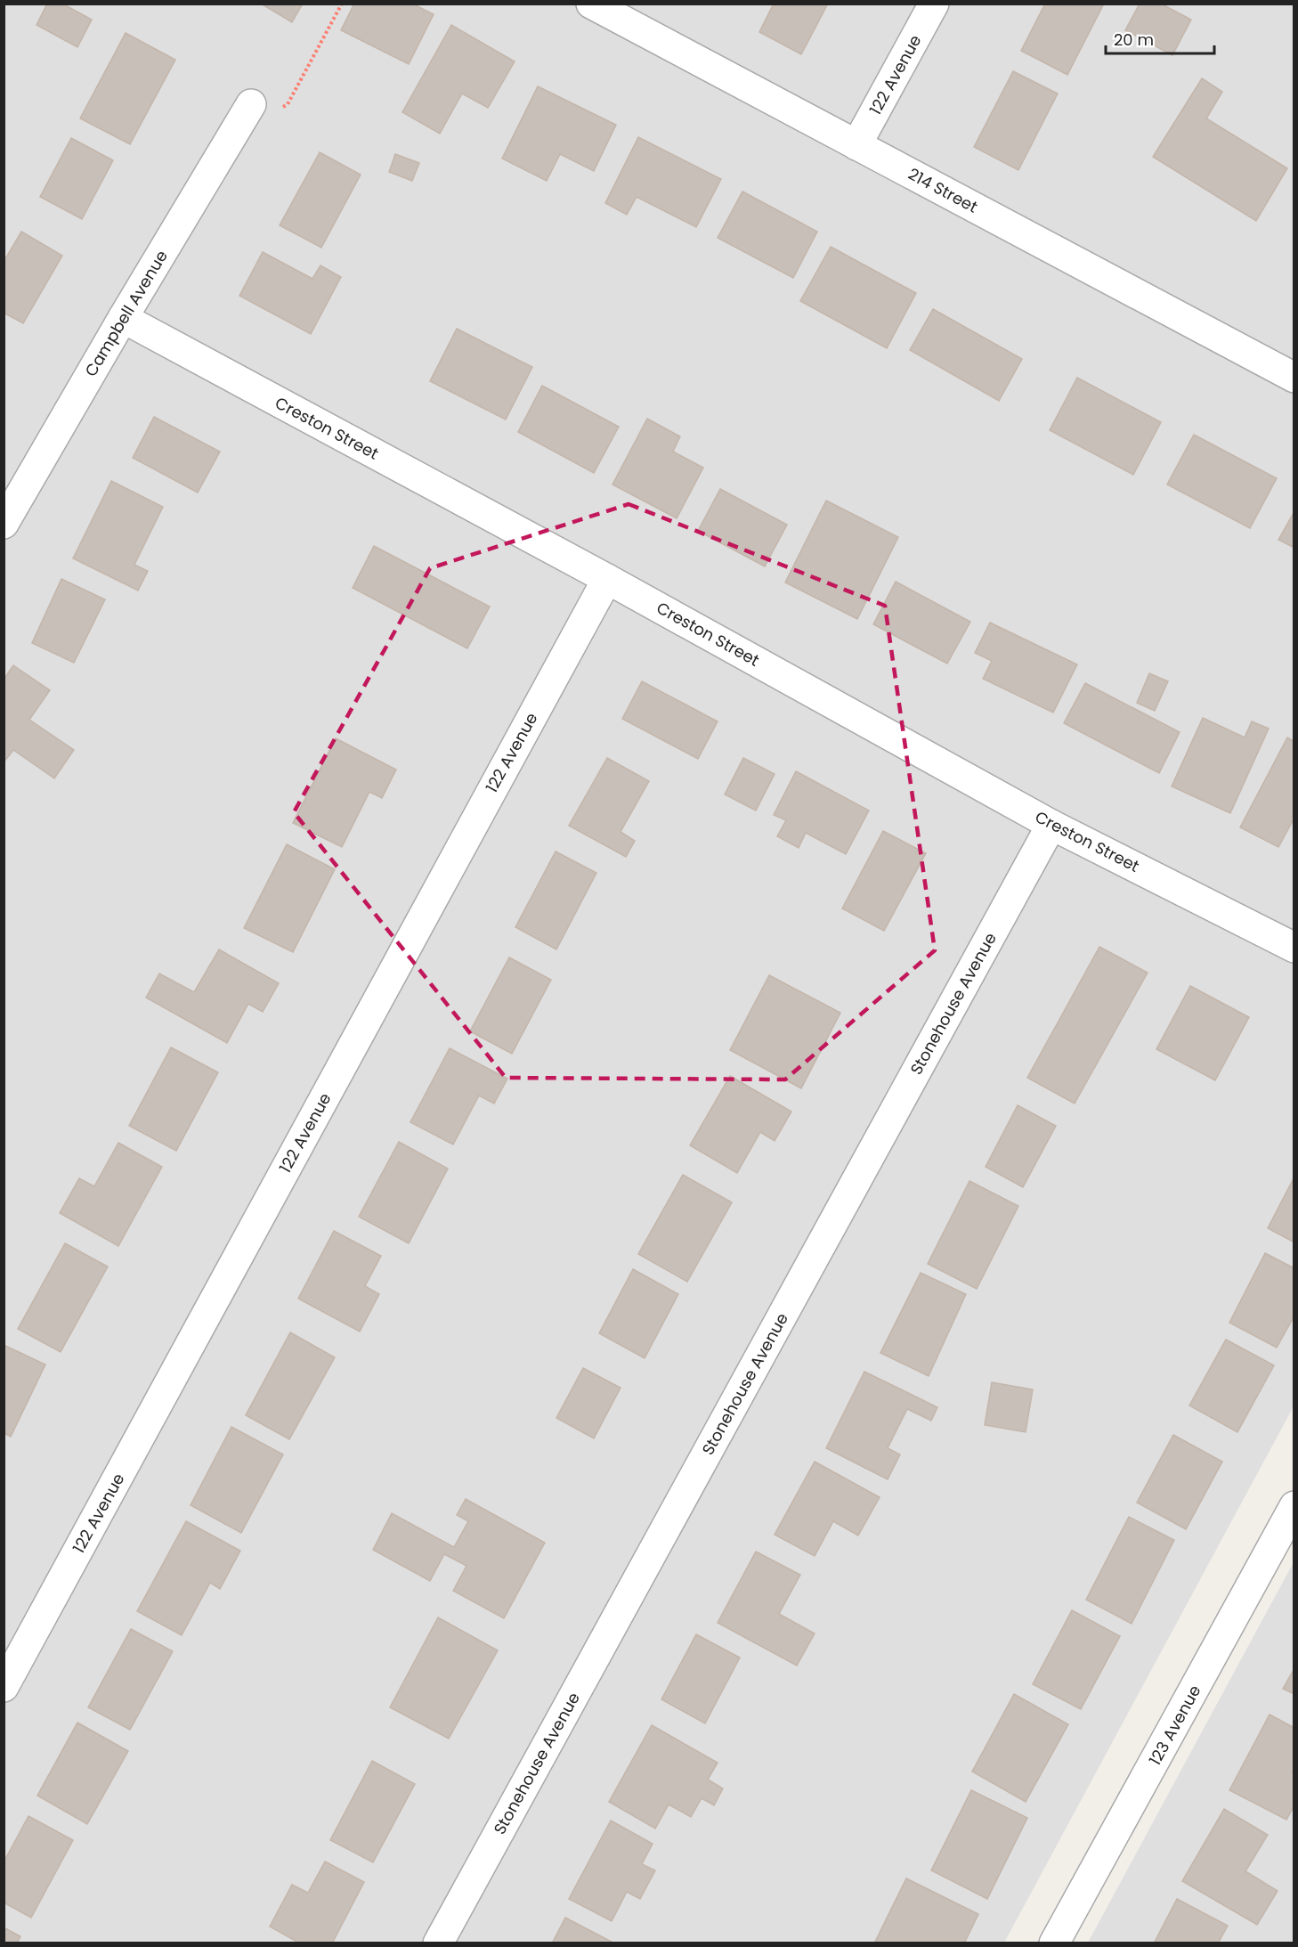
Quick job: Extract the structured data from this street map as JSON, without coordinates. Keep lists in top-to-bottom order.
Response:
{
  "streets": {
    "street": [
      "122 Avenue",
      "214 Street",
      "Campbell Avenue",
      "Creston Street",
      "Stonehouse Avenue",
      "123 Avenue"
    ]
  },
  "crossings": [
    ["122 Avenue", "214 Street"],
    ["122 Avenue", "Creston Street"],
    ["Campbell Avenue", "Creston Street"],
    ["Creston Street", "Stonehouse Avenue"]
  ],
  "scale_bar": "20 m"
}
